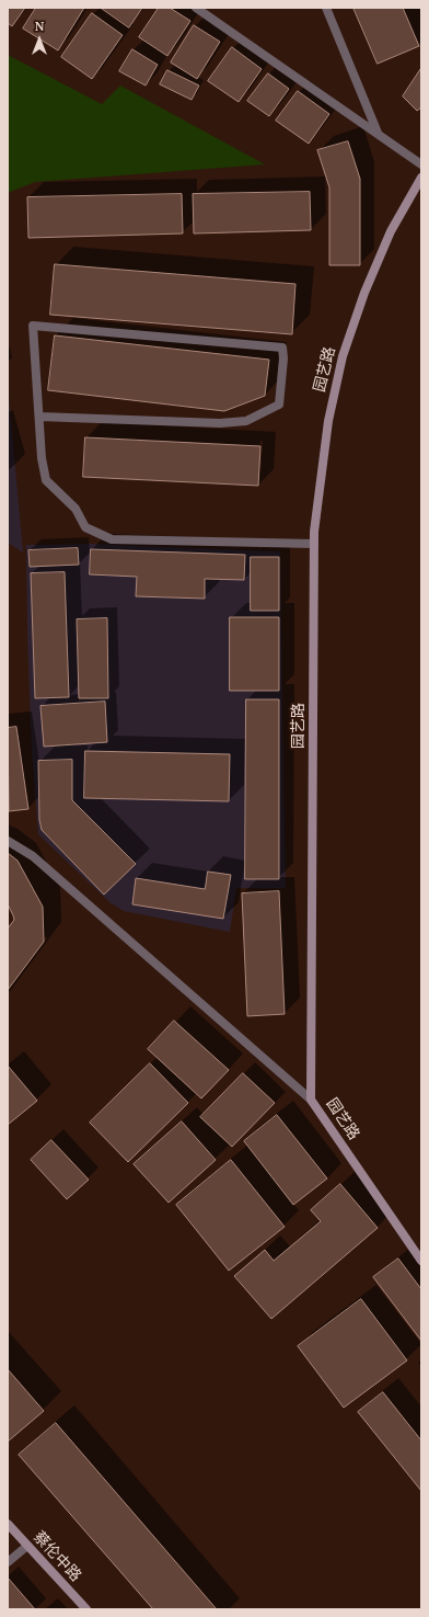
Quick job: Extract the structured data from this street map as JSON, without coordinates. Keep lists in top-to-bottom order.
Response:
{
  "streets": {
    "street": ["园艺路", "蔡伦中路"]
  },
  "north": "top"
}
